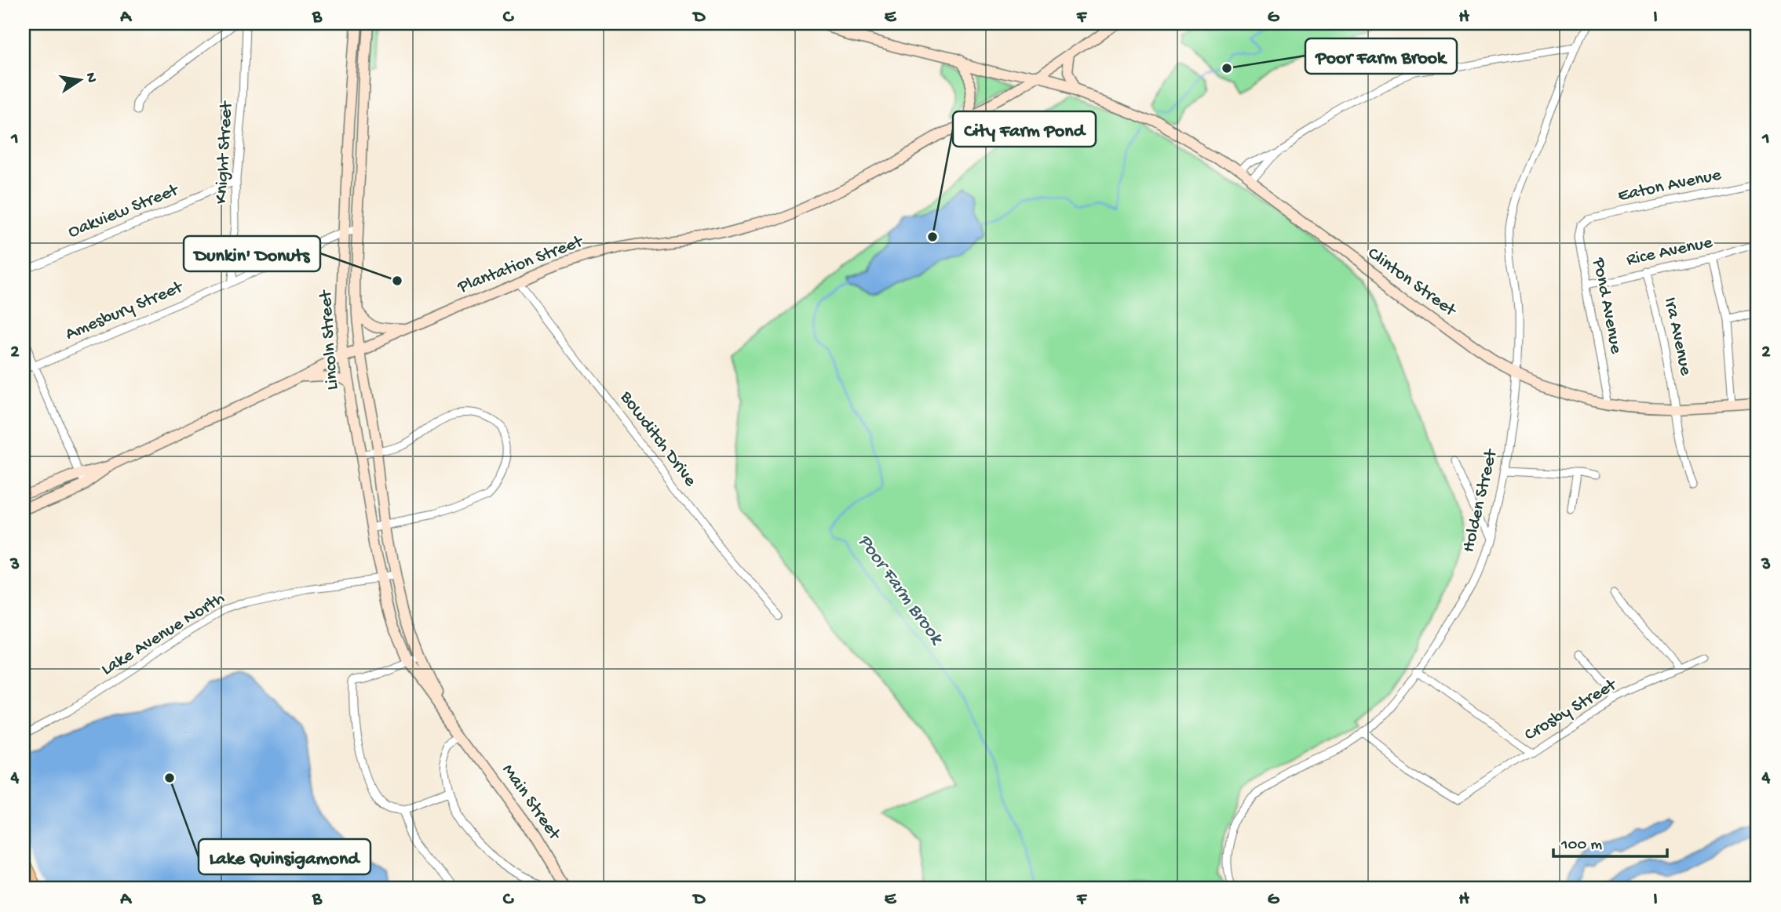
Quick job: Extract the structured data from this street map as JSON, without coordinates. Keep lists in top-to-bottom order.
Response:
{
  "streets": {
    "main road": [
      "Plantation Street",
      "Clinton Street",
      "Lincoln Street",
      "Main Street"
    ],
    "street": [
      "Knight Street",
      "Eaton Avenue",
      "Oakview Street",
      "Rice Avenue",
      "Pond Avenue",
      "Amesbury Street",
      "Ira Avenue",
      "Bowditch Drive",
      "Holden Street",
      "Lake Avenue North",
      "Crosby Street"
    ]
  },
  "crossings": [
    ["Knight Street", "Oakview Street"],
    ["Knight Street", "Amesbury Street"],
    ["Eaton Avenue", "Pond Avenue"],
    ["Rice Avenue", "Pond Avenue"],
    ["Rice Avenue", "Ira Avenue"],
    ["Plantation Street", "Clinton Street"],
    ["Plantation Street", "Lincoln Street"],
    ["Plantation Street", "Bowditch Drive"],
    ["Clinton Street", "Pond Avenue"],
    ["Clinton Street", "Ira Avenue"],
    ["Clinton Street", "Holden Street"],
    ["Amesbury Street", "Lincoln Street"],
    ["Lincoln Street", "Lake Avenue North"],
    ["Lincoln Street", "Main Street"],
    ["Holden Street", "Crosby Street"]
  ],
  "water": ["Poor Farm Brook"],
  "places": [
    "Poor Farm Brook",
    "City Farm Pond",
    "Dunkin' Donuts",
    "Lake Quinsigamond"
  ],
  "scale_bar": "100 m",
  "north": "right",
  "grid": {
    "columns": [
      "A",
      "B",
      "C",
      "D",
      "E",
      "F",
      "G",
      "H",
      "I"
    ],
    "rows": [
      "1",
      "2",
      "3",
      "4"
    ]
  }
}
